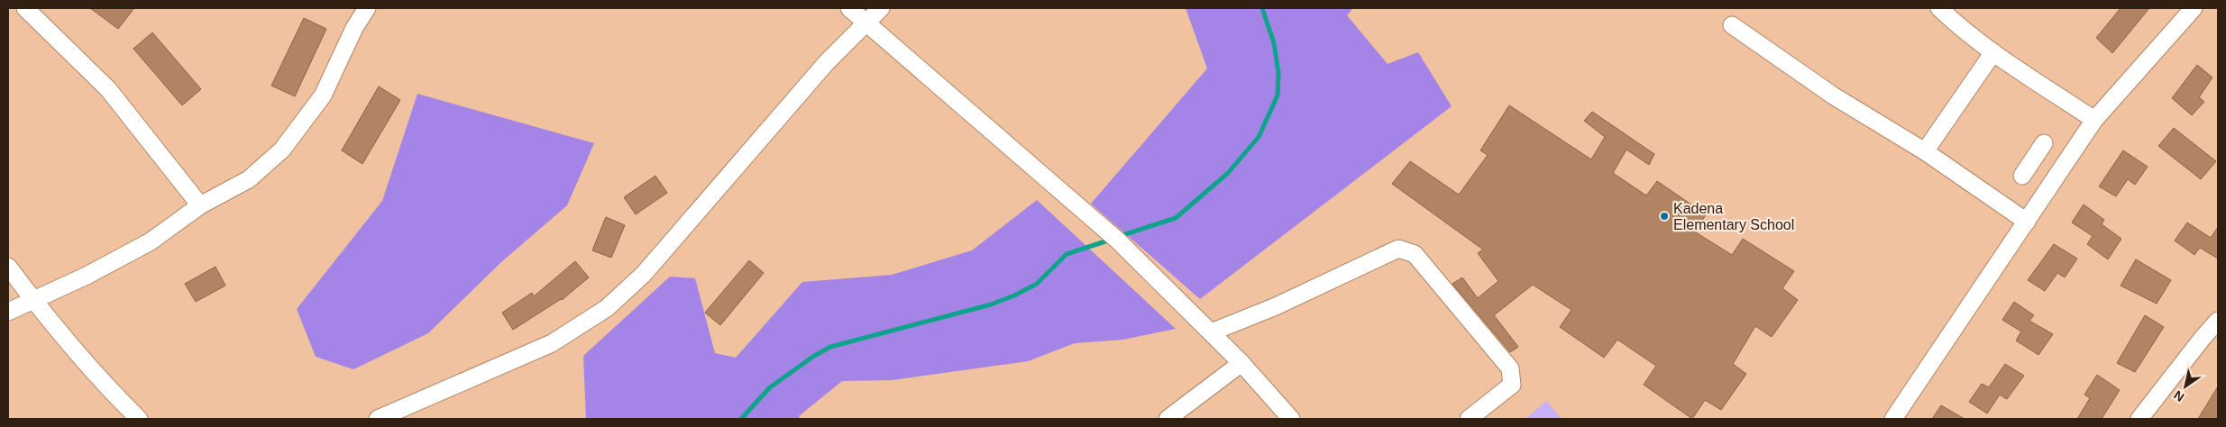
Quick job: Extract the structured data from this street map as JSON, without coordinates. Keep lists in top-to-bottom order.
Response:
{
  "places": ["Kadena Elementary School"],
  "north": "bottom left"
}
